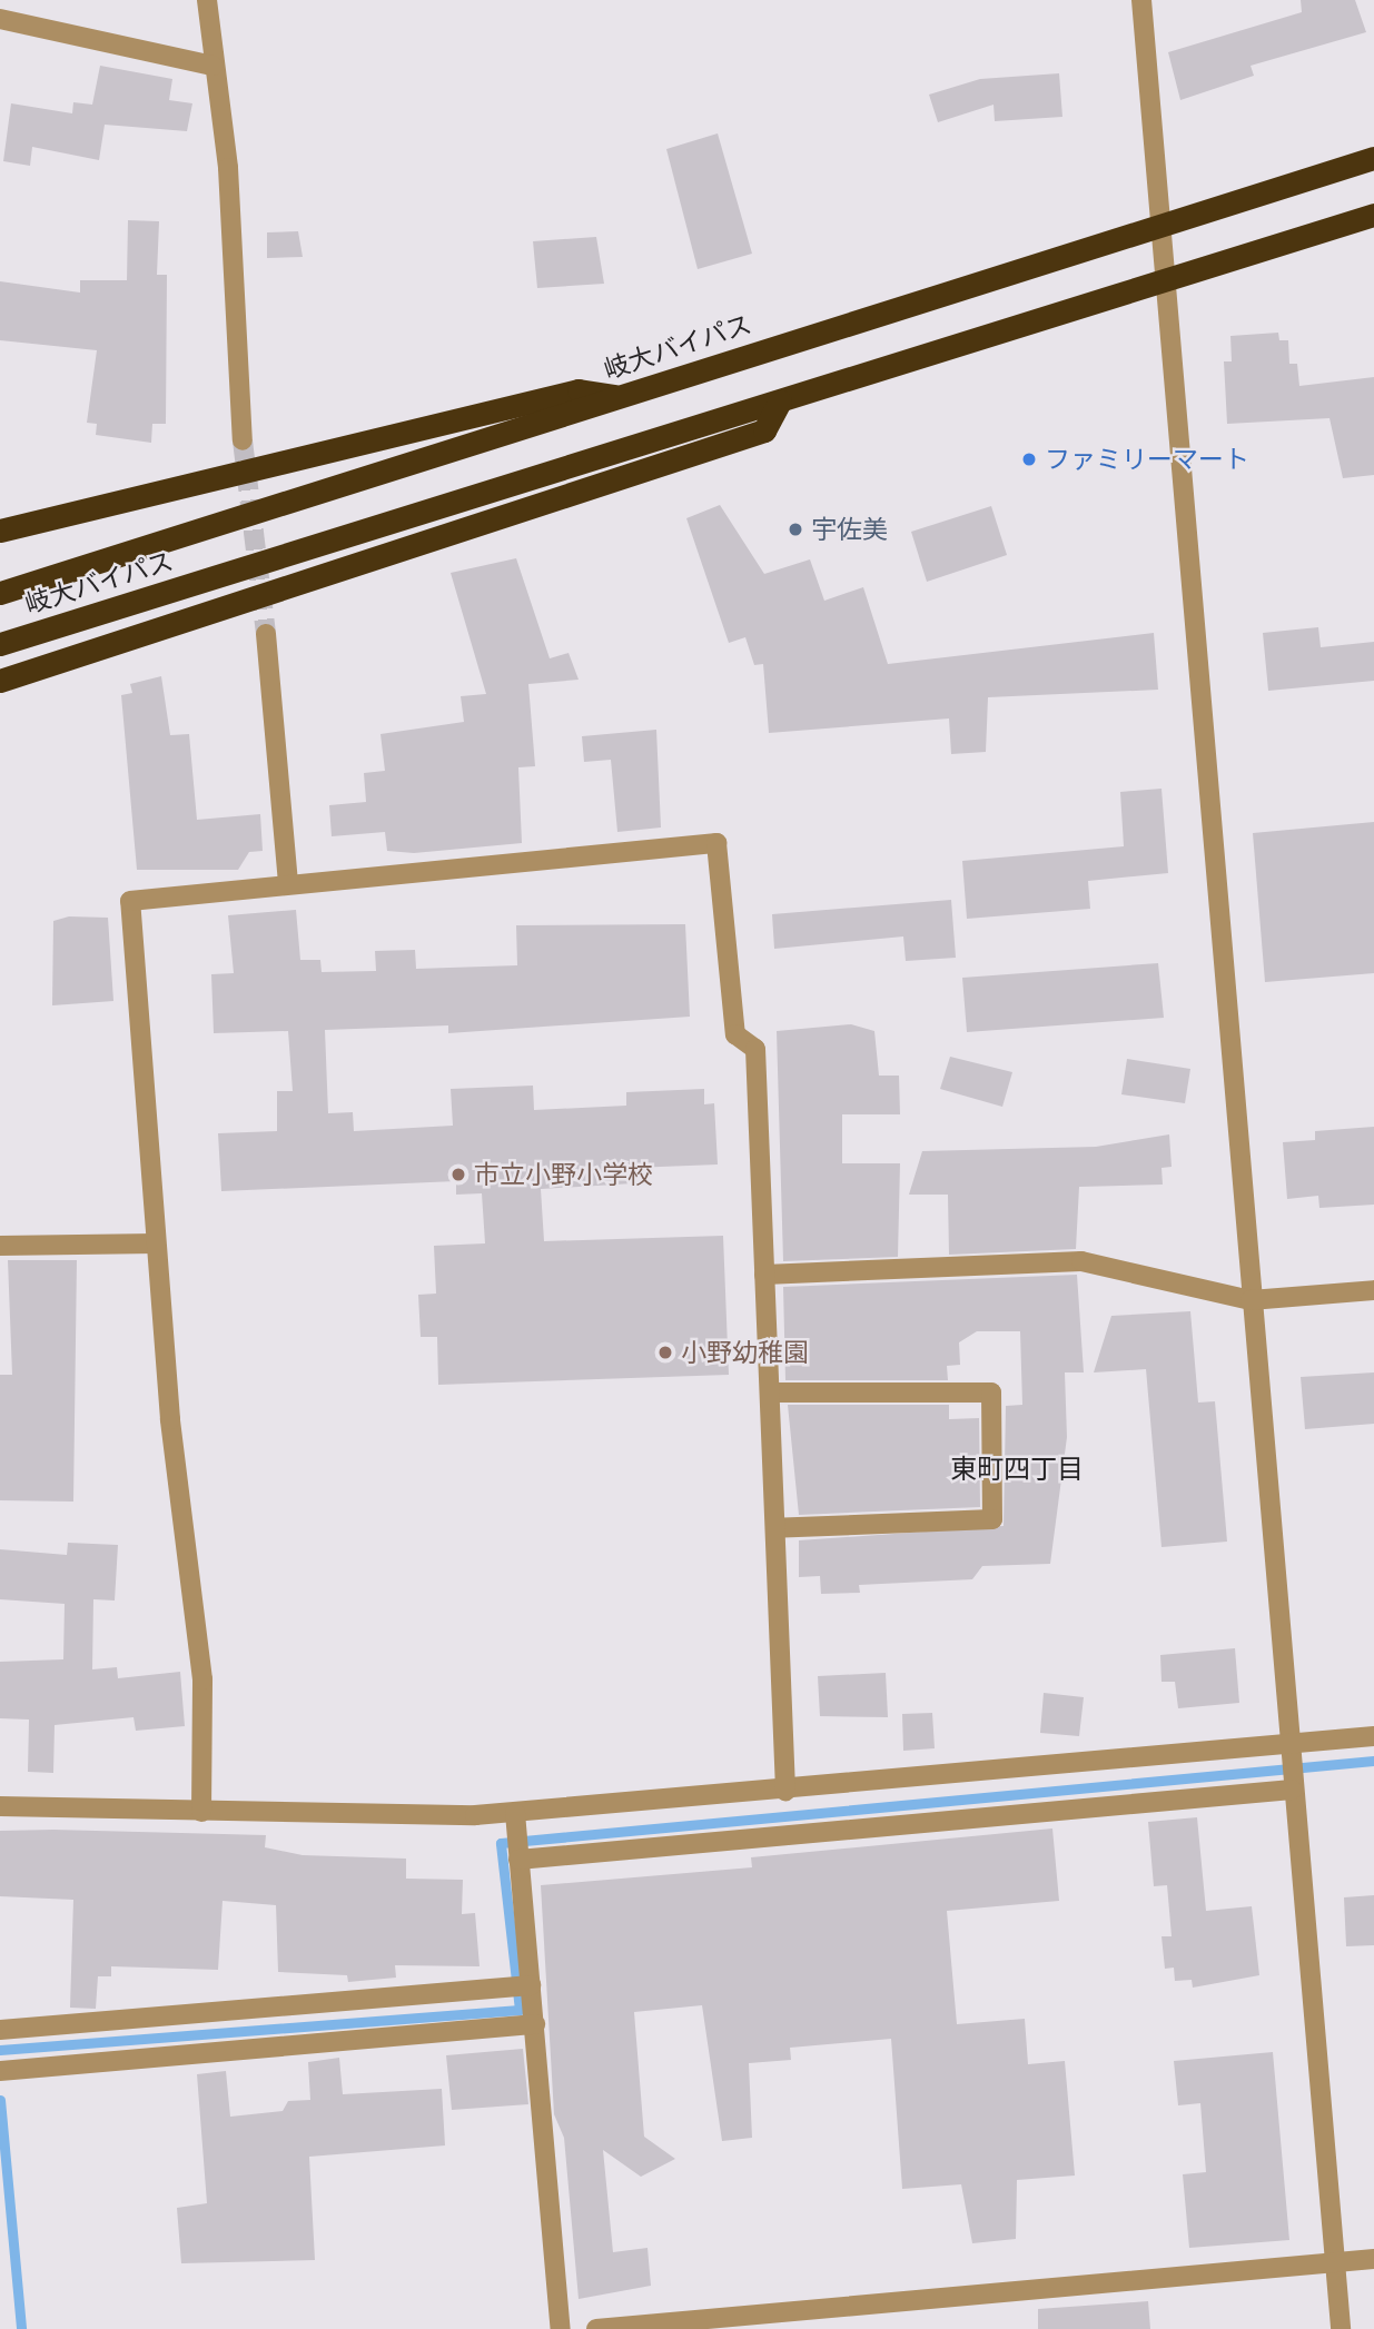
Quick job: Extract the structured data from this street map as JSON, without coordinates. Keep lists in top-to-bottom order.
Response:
{
  "streets": {
    "highway": ["岐大バイパス"]
  },
  "districts": ["東町四丁目"],
  "places": [
    "ファミリーマート",
    "宇佐美",
    "市立小野小学校",
    "小野幼稚園"
  ]
}
